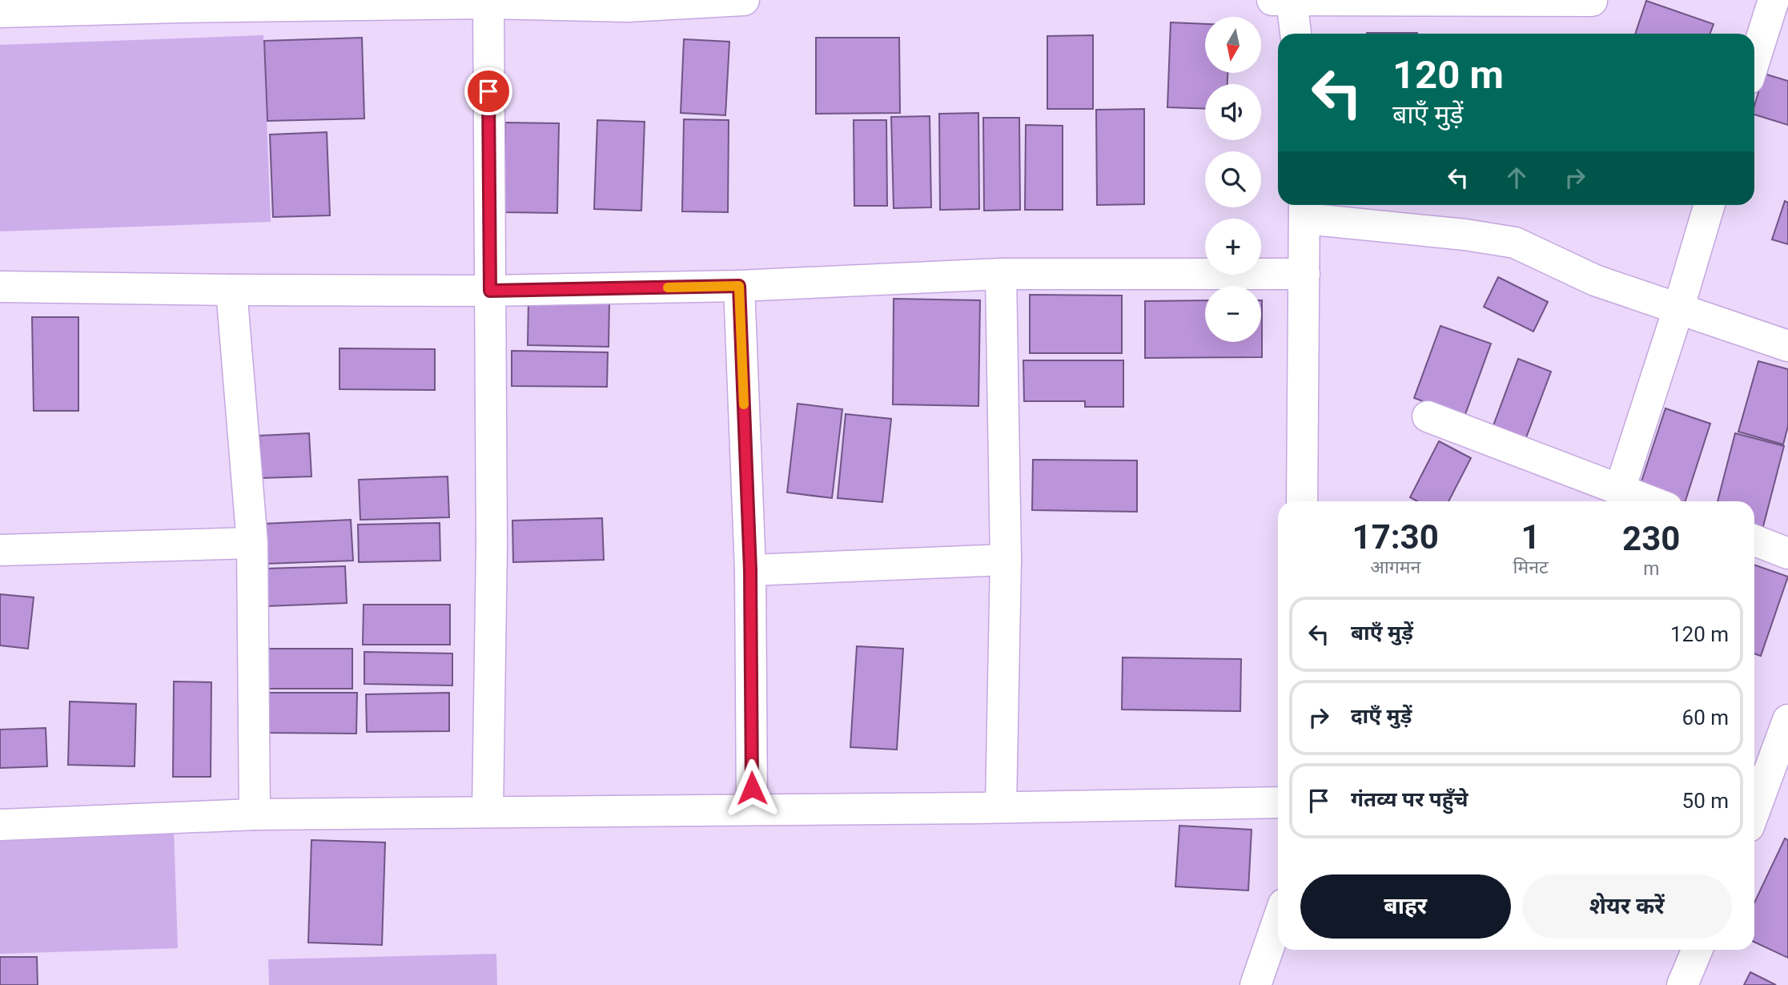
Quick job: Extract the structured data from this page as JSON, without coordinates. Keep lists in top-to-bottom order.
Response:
{
  "north": "bottom",
  "page": {
    "map_buttons": ["+", "−"],
    "turn": ["120 m", "बाएँ मुड़ें"],
    "eta": [
      "17:30",
      "आगमन",
      "1",
      "मिनट",
      "230",
      "m"
    ],
    "list": [
      {
        "name": "बाएँ मुड़ें",
        "value": "120 m"
      },
      {
        "name": "दाएँ मुड़ें",
        "value": "60 m"
      },
      {
        "name": "गंतव्य पर पहुँचे",
        "value": "50 m"
      }
    ],
    "buttons": ["बाहर", "शेयर करें"]
  }
}
